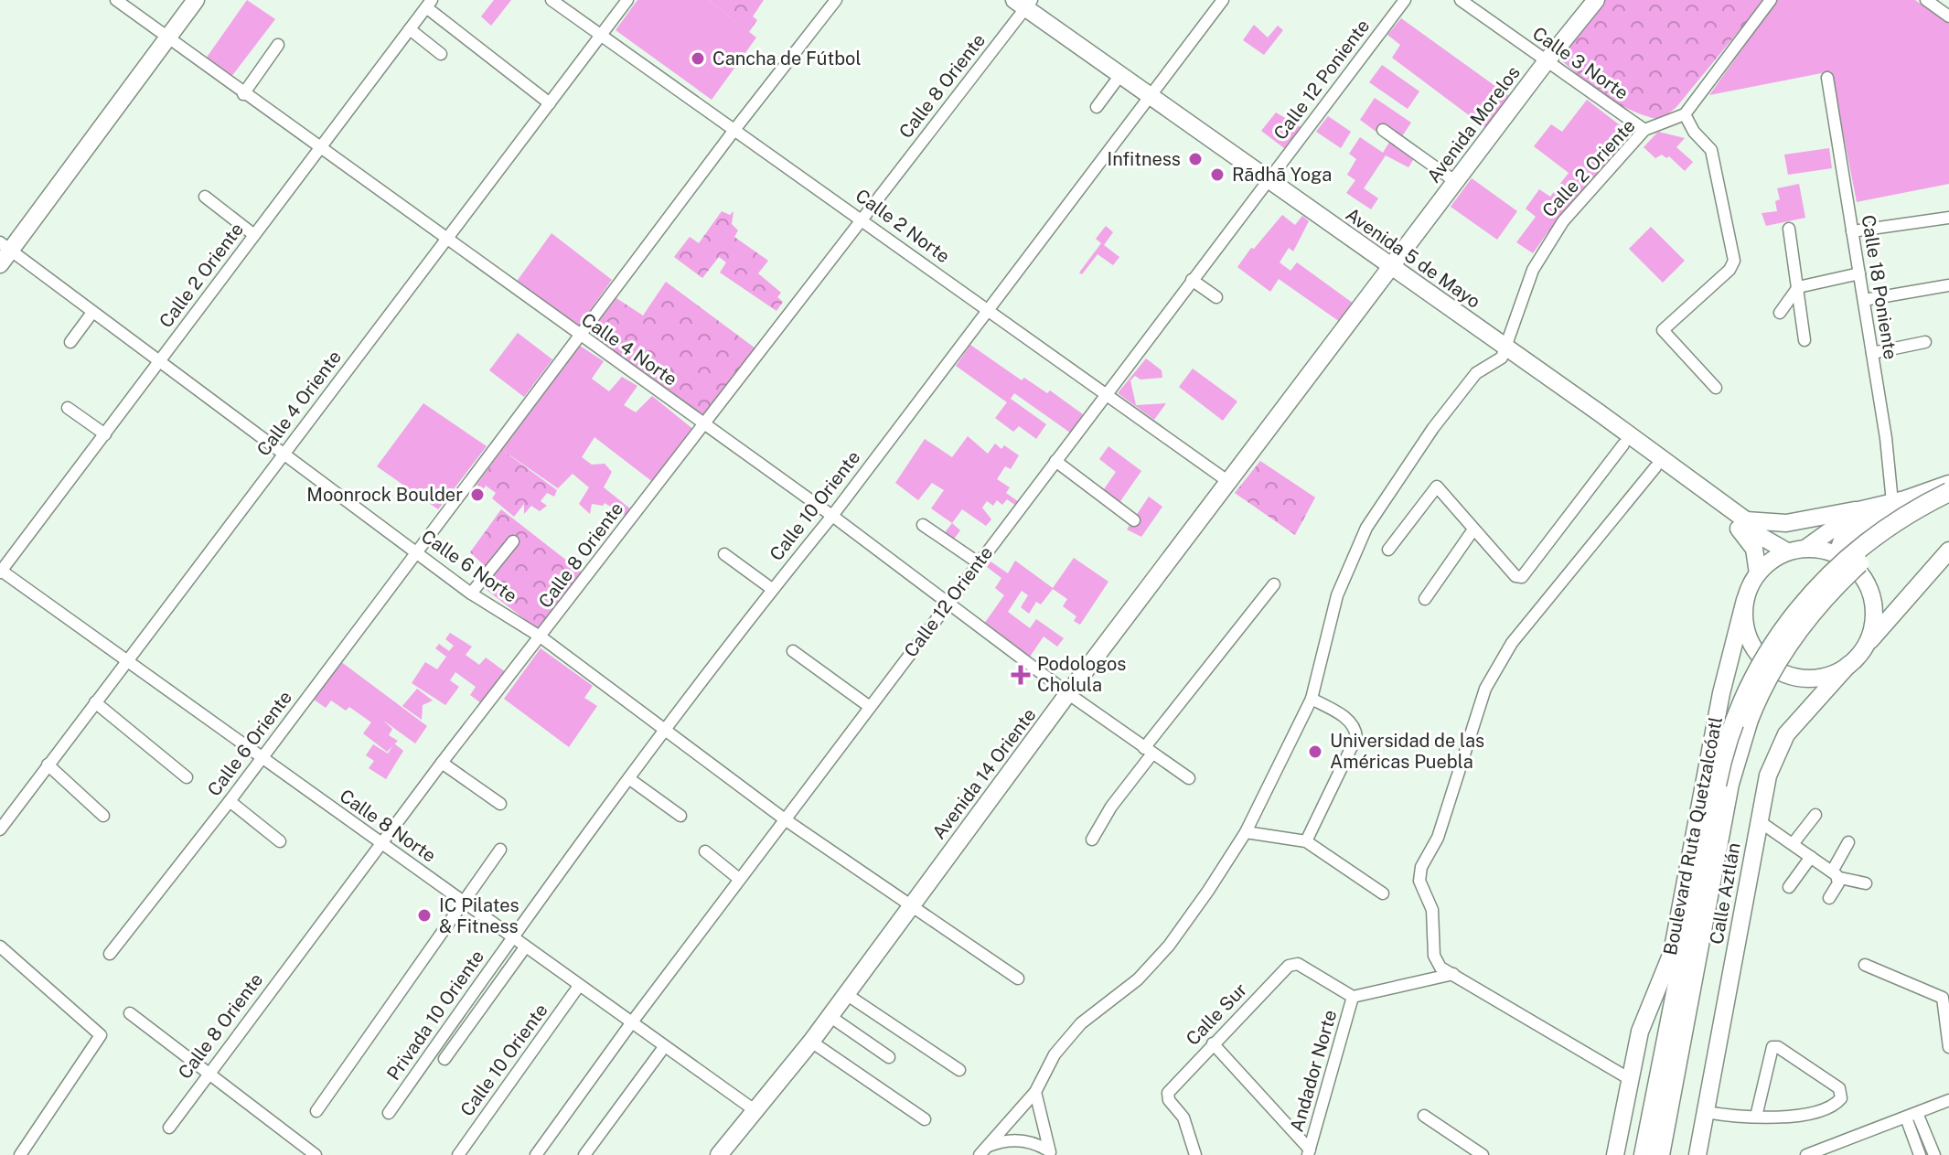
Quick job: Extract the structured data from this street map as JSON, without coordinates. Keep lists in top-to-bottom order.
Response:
{
  "streets": {
    "main road": [
      "Avenida Morelos",
      "Avenida 5 de Mayo",
      "Avenida 14 Oriente",
      "Boulevard Ruta Quetzalcóatl",
      "Calle Aztlán"
    ],
    "street": [
      "Calle 3 Norte",
      "Calle 12 Poniente",
      "Calle 8 Oriente",
      "Calle 2 Oriente",
      "Calle 2 Norte",
      "Calle 18 Poniente",
      "Calle 4 Norte",
      "Calle 4 Oriente",
      "Calle 10 Oriente",
      "Calle 6 Norte",
      "Calle 12 Oriente",
      "Calle 6 Oriente",
      "Calle 8 Norte",
      "Calle Sur",
      "Privada 10 Oriente",
      "Andador Norte"
    ]
  },
  "crossings": [
    ["Calle 3 Norte", "Avenida Morelos"],
    ["Calle 3 Norte", "Calle 2 Oriente"],
    ["Calle 12 Poniente", "Avenida 5 de Mayo"],
    ["Calle 12 Poniente", "Calle 12 Oriente"],
    ["Calle 8 Oriente", "Calle 2 Norte"],
    ["Calle 8 Oriente", "Avenida 5 de Mayo"],
    ["Calle 8 Oriente", "Calle 4 Norte"],
    ["Calle 8 Oriente", "Calle 6 Norte"],
    ["Calle 8 Oriente", "Calle 8 Norte"],
    ["Avenida Morelos", "Avenida 5 de Mayo"],
    ["Avenida Morelos", "Avenida 14 Oriente"],
    ["Calle 2 Oriente", "Avenida 5 de Mayo"],
    ["Calle 2 Oriente", "Calle 4 Norte"],
    ["Calle 2 Oriente", "Calle 6 Norte"],
    ["Calle 2 Oriente", "Calle 8 Norte"],
    ["Calle 2 Norte", "Calle 4 Oriente"],
    ["Calle 2 Norte", "Calle 10 Oriente"],
    ["Calle 2 Norte", "Calle 12 Oriente"],
    ["Calle 2 Norte", "Calle 6 Oriente"],
    ["Calle 2 Norte", "Avenida 14 Oriente"],
    ["Avenida 5 de Mayo", "Calle 10 Oriente"],
    ["Avenida 5 de Mayo", "Calle 12 Oriente"],
    ["Avenida 5 de Mayo", "Avenida 14 Oriente"],
    ["Avenida 5 de Mayo", "Boulevard Ruta Quetzalcóatl"],
    ["Avenida 5 de Mayo", "Calle Aztlán"],
    ["Calle 4 Norte", "Calle 4 Oriente"],
    ["Calle 4 Norte", "Calle 10 Oriente"],
    ["Calle 4 Norte", "Calle 12 Oriente"],
    ["Calle 4 Norte", "Calle 6 Oriente"],
    ["Calle 4 Norte", "Avenida 14 Oriente"],
    ["Calle 4 Oriente", "Calle 6 Norte"],
    ["Calle 4 Oriente", "Calle 8 Norte"],
    ["Calle 10 Oriente", "Calle 6 Norte"],
    ["Calle 10 Oriente", "Calle 8 Norte"],
    ["Calle 10 Oriente", "Privada 10 Oriente"],
    ["Calle 6 Norte", "Calle 12 Oriente"],
    ["Calle 6 Norte", "Calle 6 Oriente"],
    ["Calle 6 Norte", "Avenida 14 Oriente"],
    ["Calle 12 Oriente", "Calle 8 Norte"],
    ["Calle 6 Oriente", "Calle 8 Norte"],
    ["Avenida 14 Oriente", "Calle 8 Norte"],
    ["Calle 8 Norte", "Privada 10 Oriente"],
    ["Boulevard Ruta Quetzalcóatl", "Calle Aztlán"],
    ["Calle Sur", "Andador Norte"]
  ],
  "places": {
    "other": [
      "Cancha de Fútbol",
      "Infitness",
      "Rādhā Yoga",
      "Moonrock Boulder",
      "Universidad de las Américas Puebla",
      "IC Pilates & Fitness"
    ],
    "health": ["Podologos Cholula"]
  }
}
